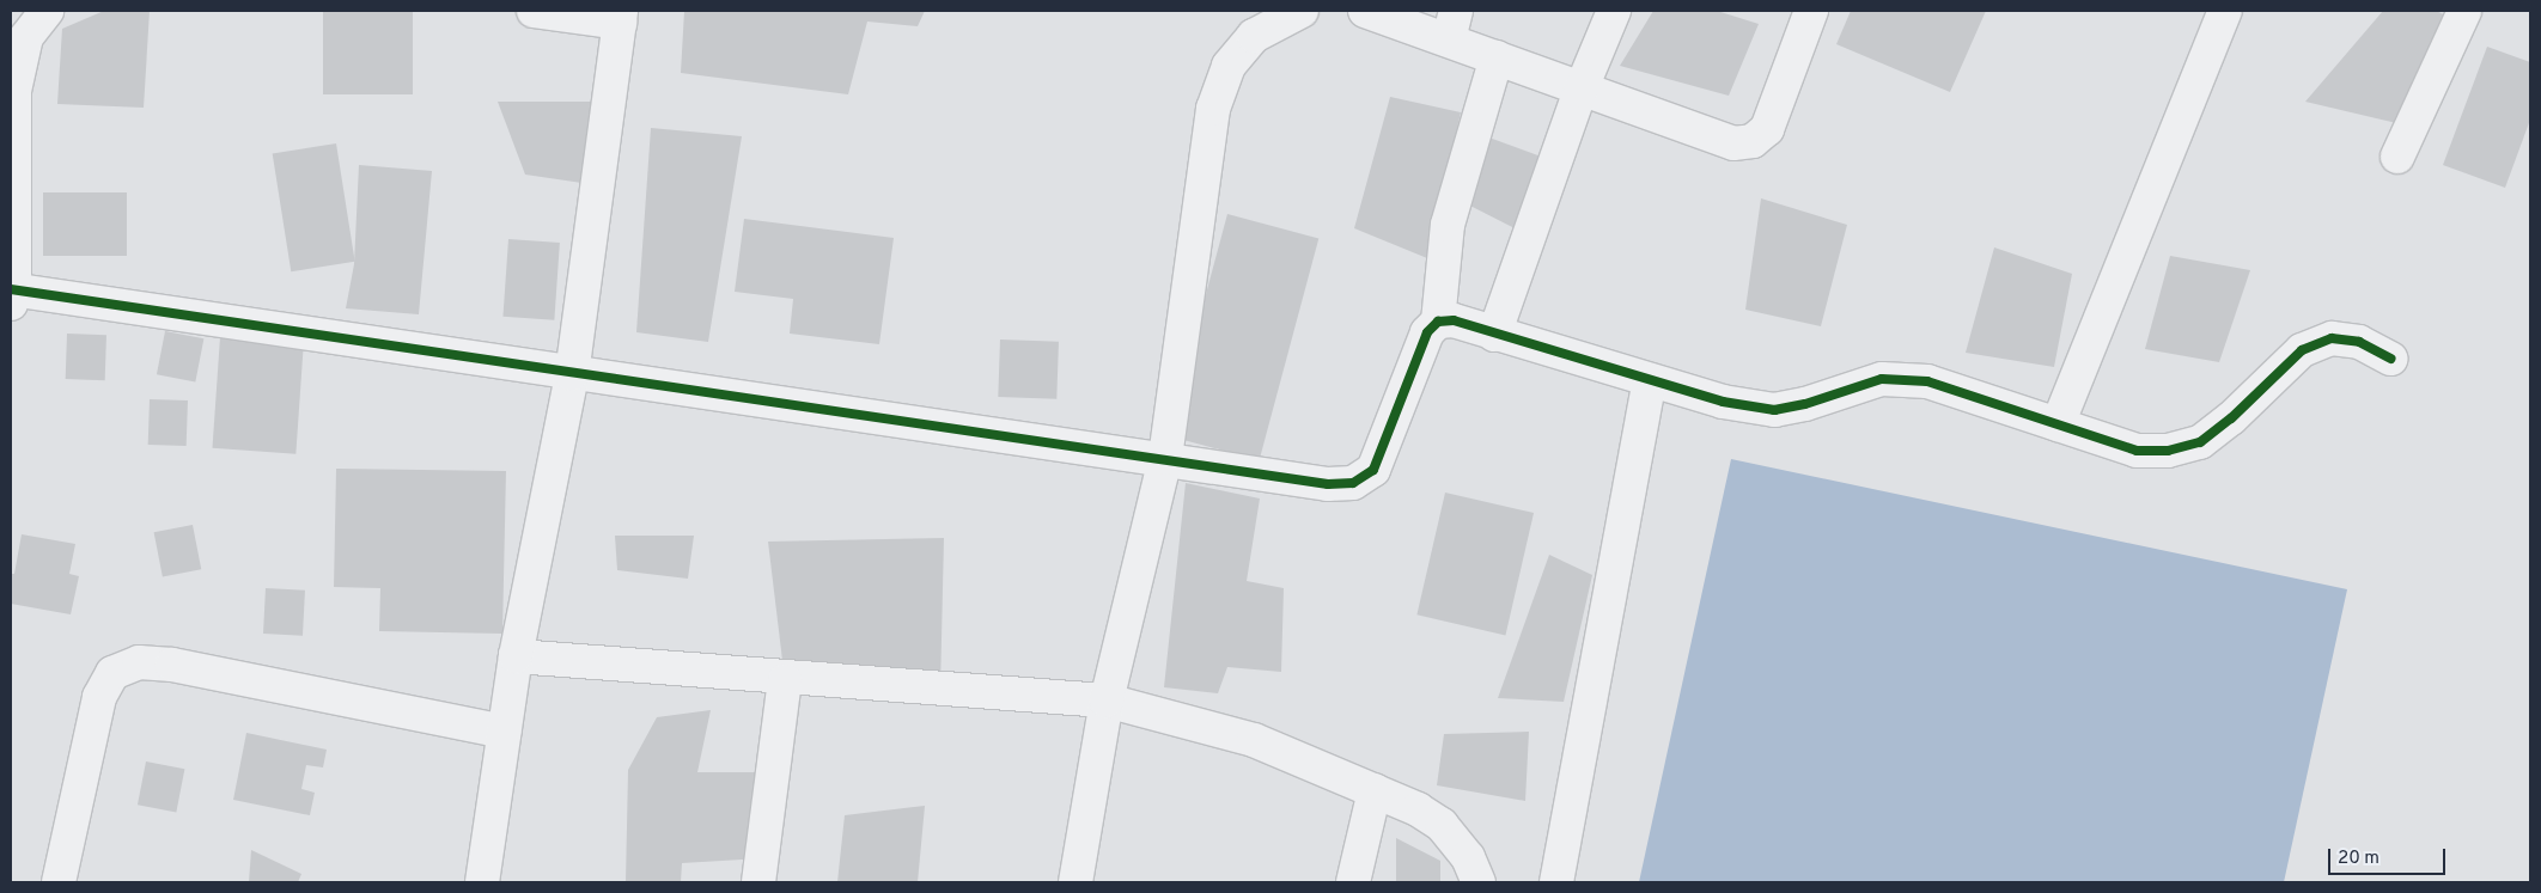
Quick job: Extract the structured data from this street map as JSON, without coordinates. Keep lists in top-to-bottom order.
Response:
{
  "scale_bar": "20 m"
}
